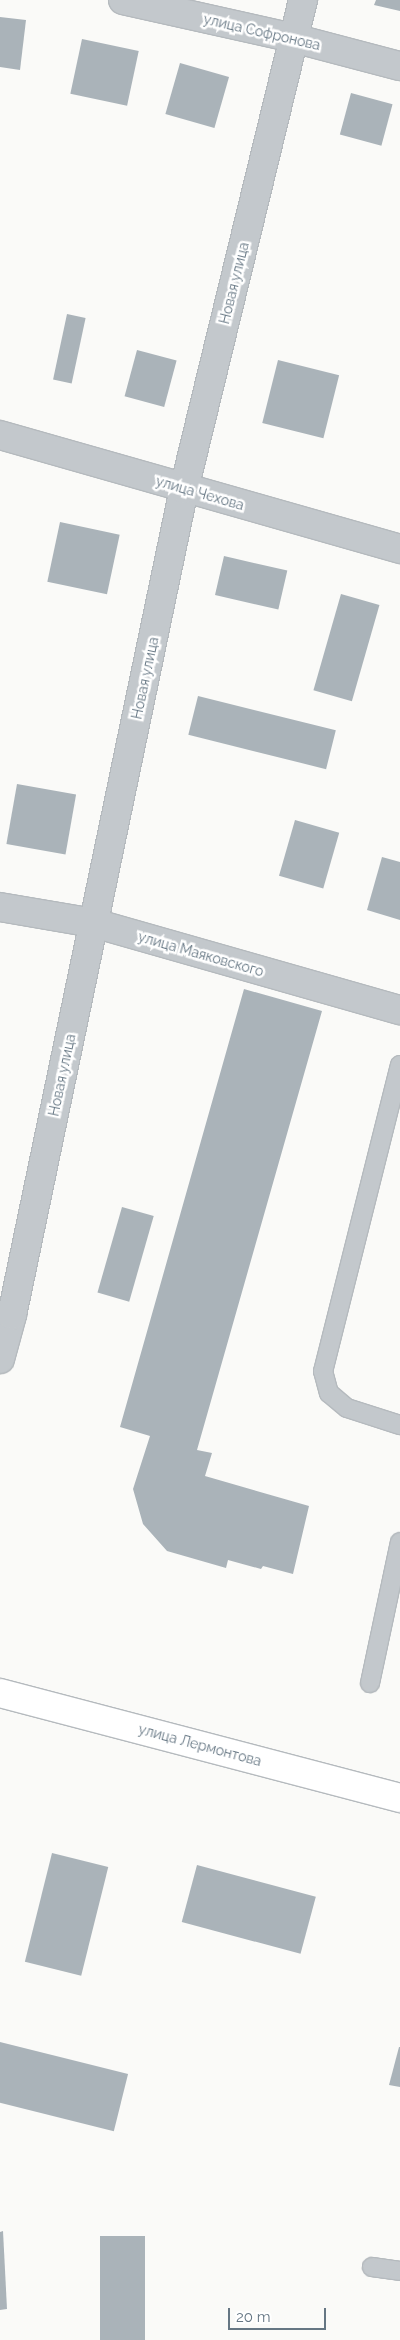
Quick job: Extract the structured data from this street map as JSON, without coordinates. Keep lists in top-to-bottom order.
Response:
{
  "streets": {
    "main road": ["улица Лермонтова"],
    "street": [
      "улица Софронова",
      "Новая улица",
      "улица Чехова",
      "улица Маяковского"
    ]
  },
  "crossings": [
    ["улица Софронова", "Новая улица"],
    ["Новая улица", "улица Чехова"],
    ["Новая улица", "улица Маяковского"]
  ],
  "scale_bar": "20 m"
}
